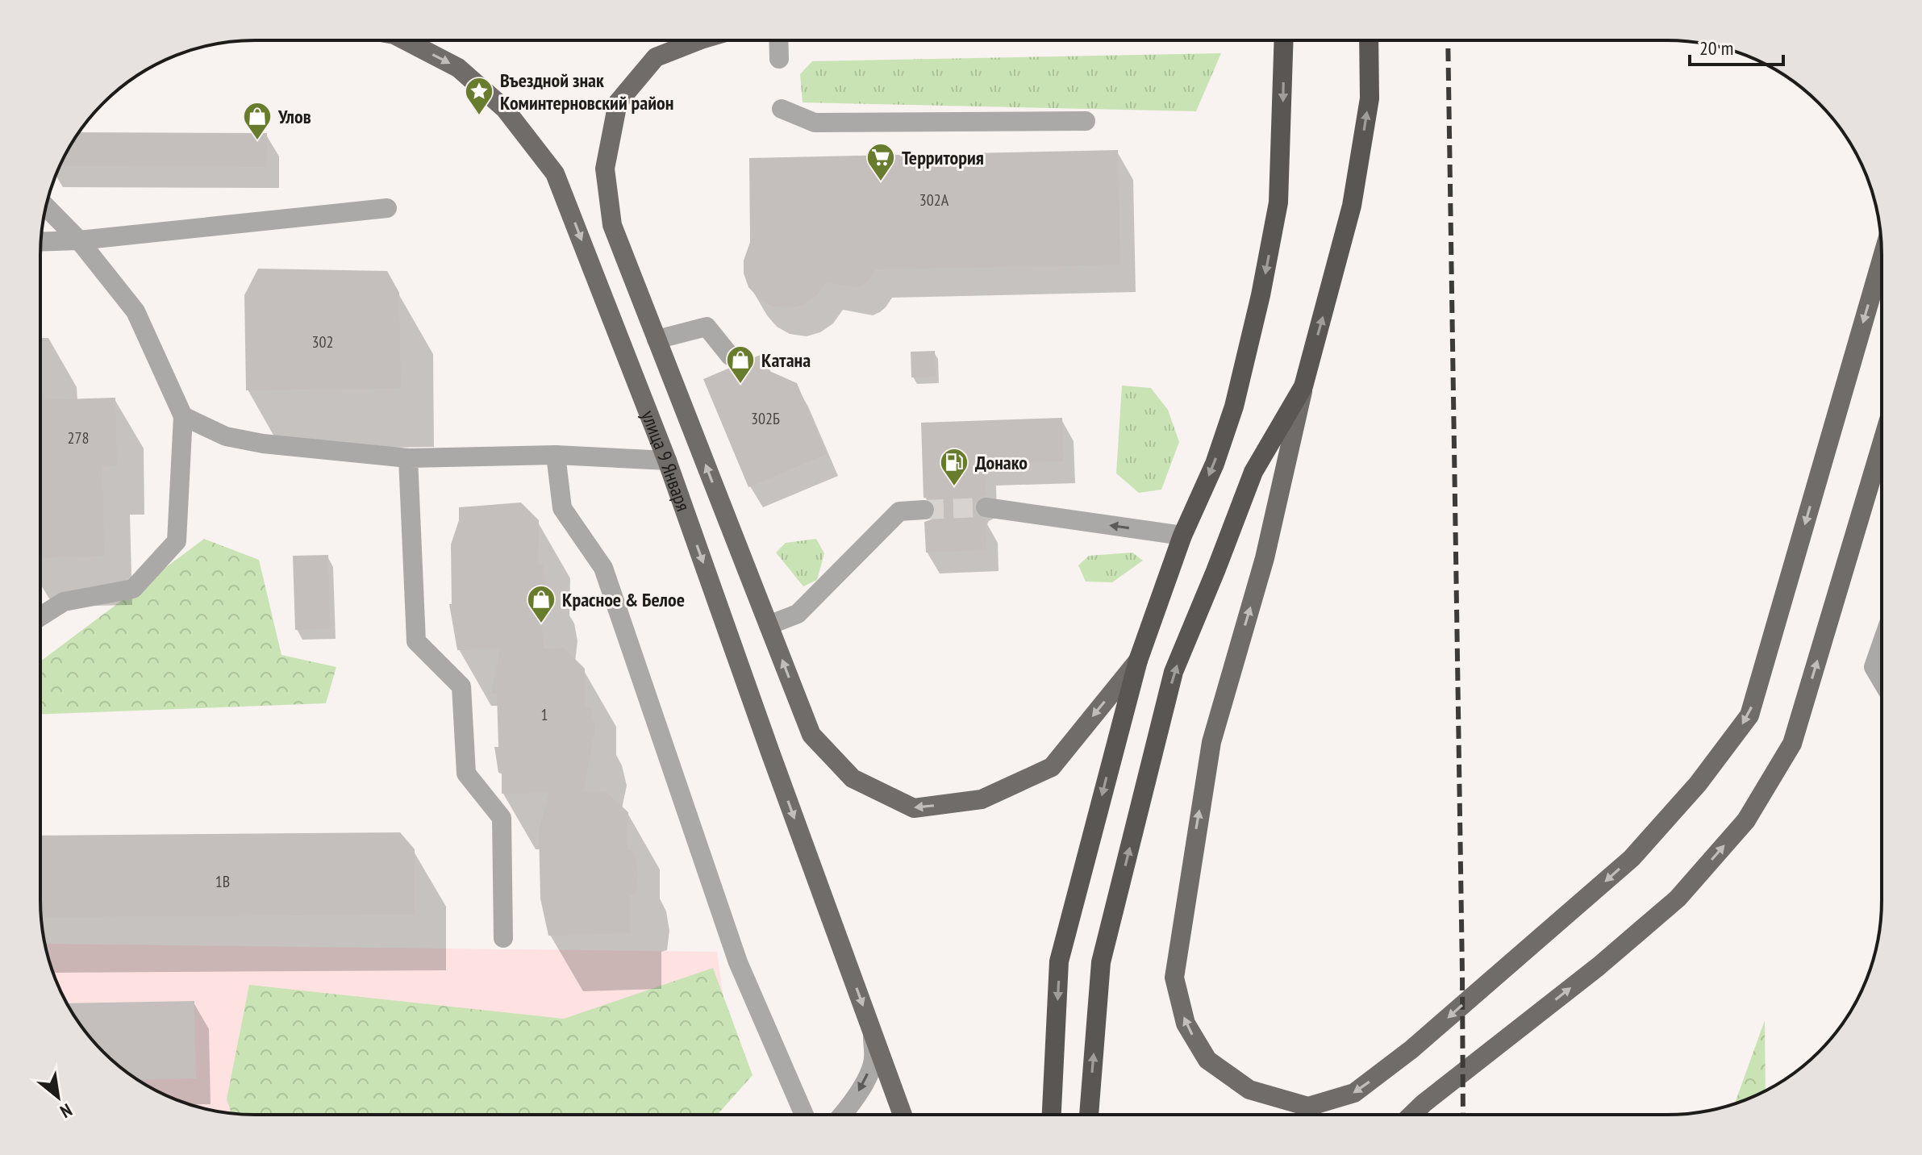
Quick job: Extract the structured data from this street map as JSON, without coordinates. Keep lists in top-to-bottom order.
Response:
{
  "streets": {
    "main road": ["улица 9 Января"]
  },
  "one_way": ["улица 9 Января"],
  "places": {
    "place": ["Въездной знак Коминтерновский район"],
    "shop": ["Улов", "Катана", "Красное & Белое"],
    "supermarket": ["Территория"],
    "fuel station": ["Донако"]
  },
  "house_numbers": [
    "302А",
    "302",
    "302Б",
    "278",
    "1",
    "1В"
  ],
  "scale_bar": "20 m",
  "north": "bottom right"
}
